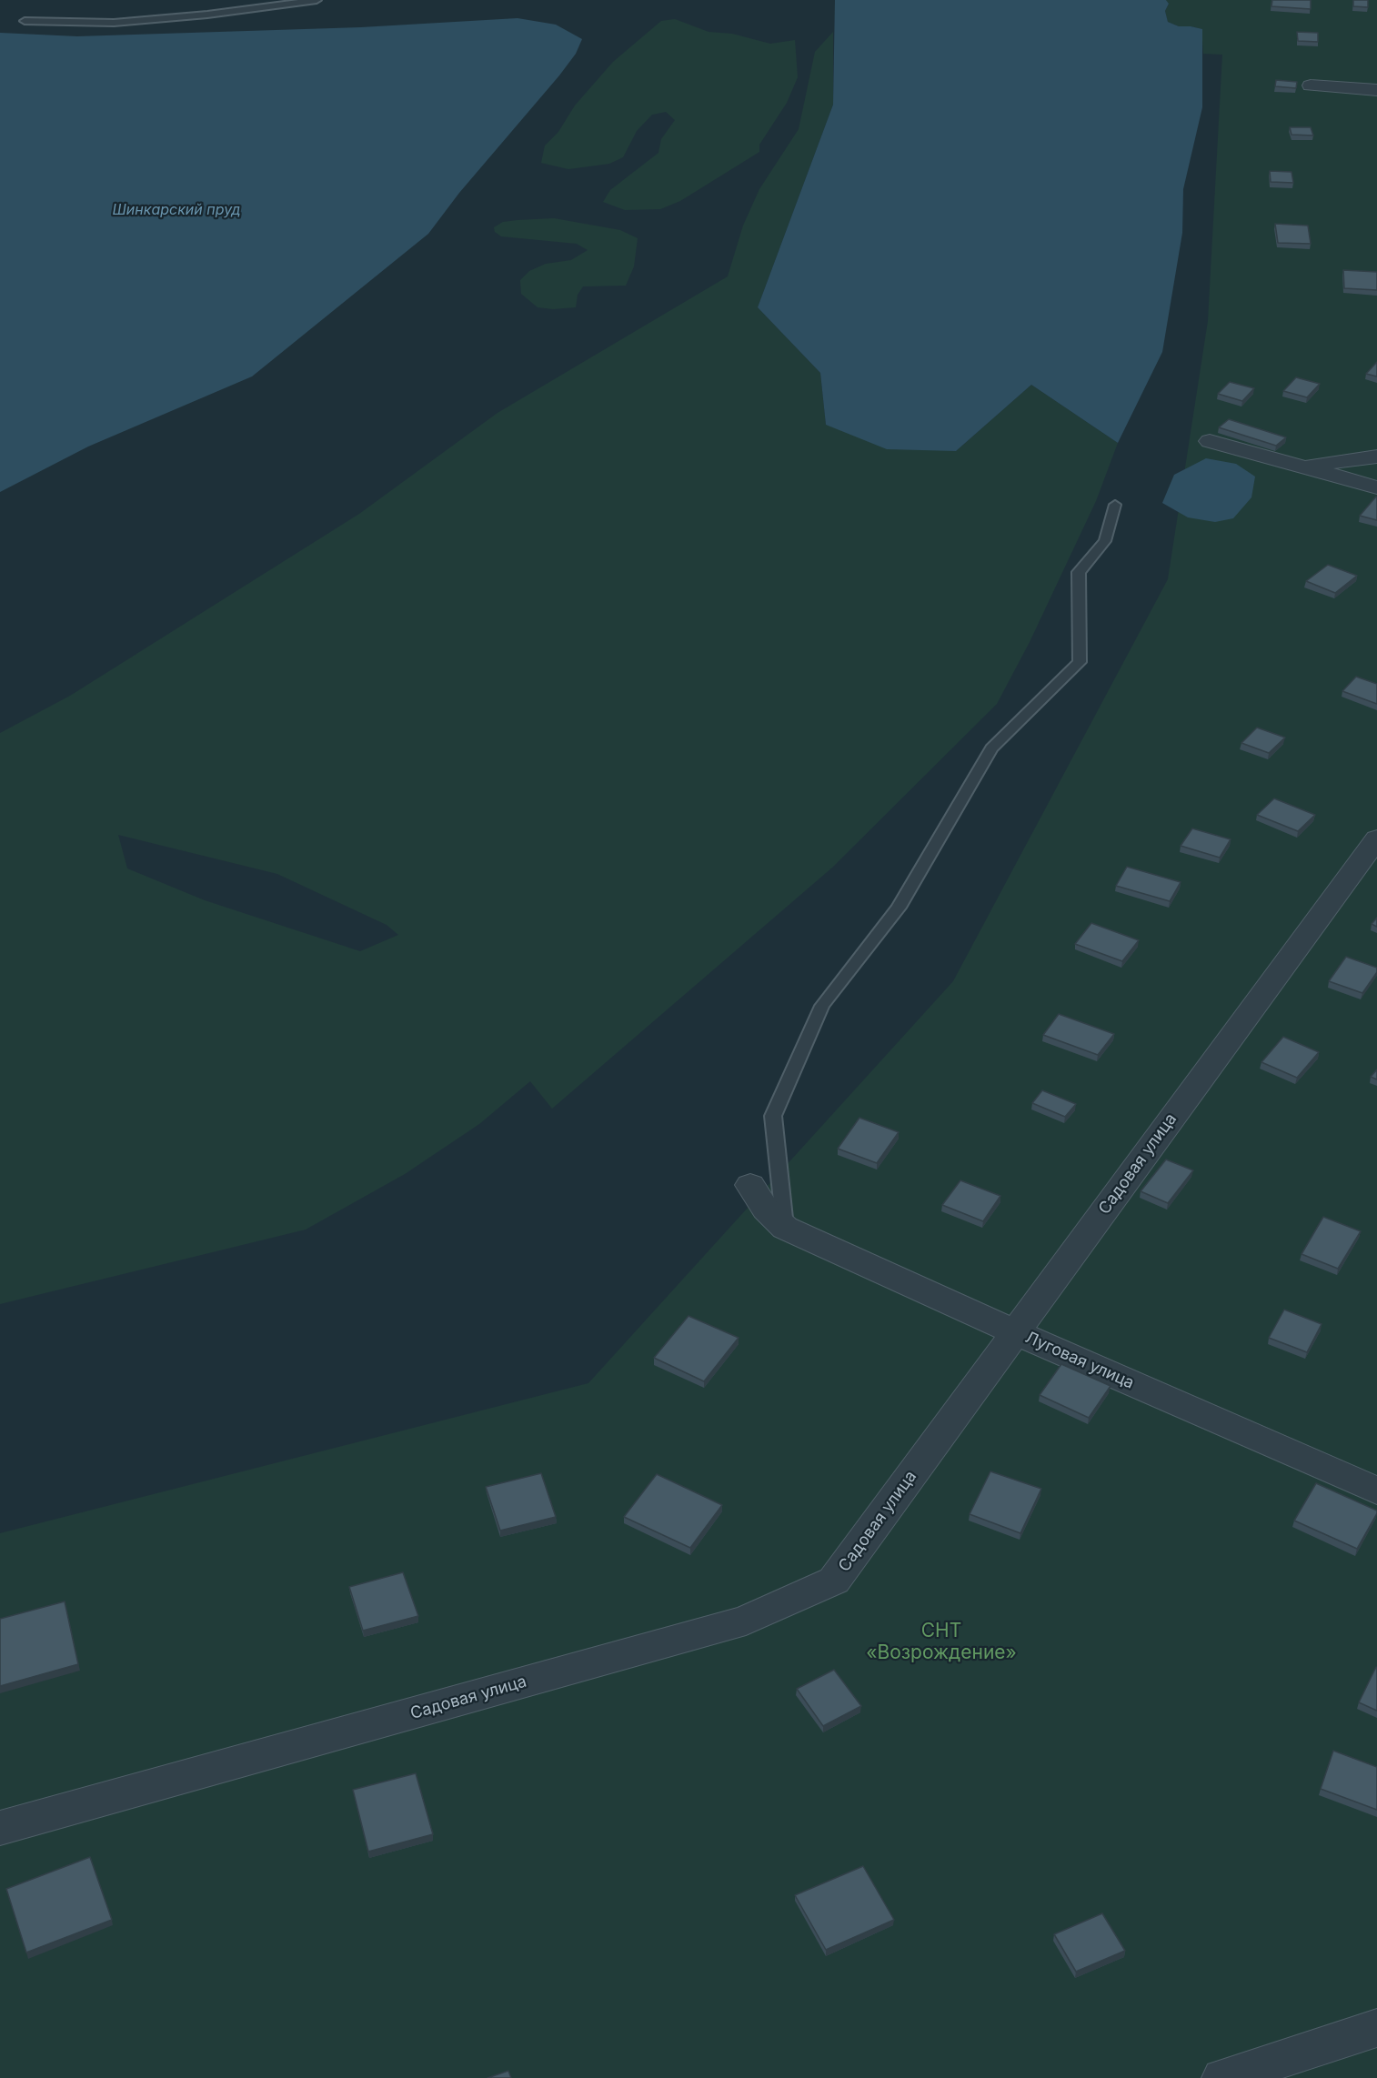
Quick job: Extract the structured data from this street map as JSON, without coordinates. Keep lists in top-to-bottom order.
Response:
{
  "streets": {
    "street": ["Садовая улица", "Луговая улица"]
  },
  "crossings": [
    ["Садовая улица", "Луговая улица"]
  ],
  "water": ["Шинкарский пруд"],
  "parks": ["СНТ «Возрождение»"]
}
